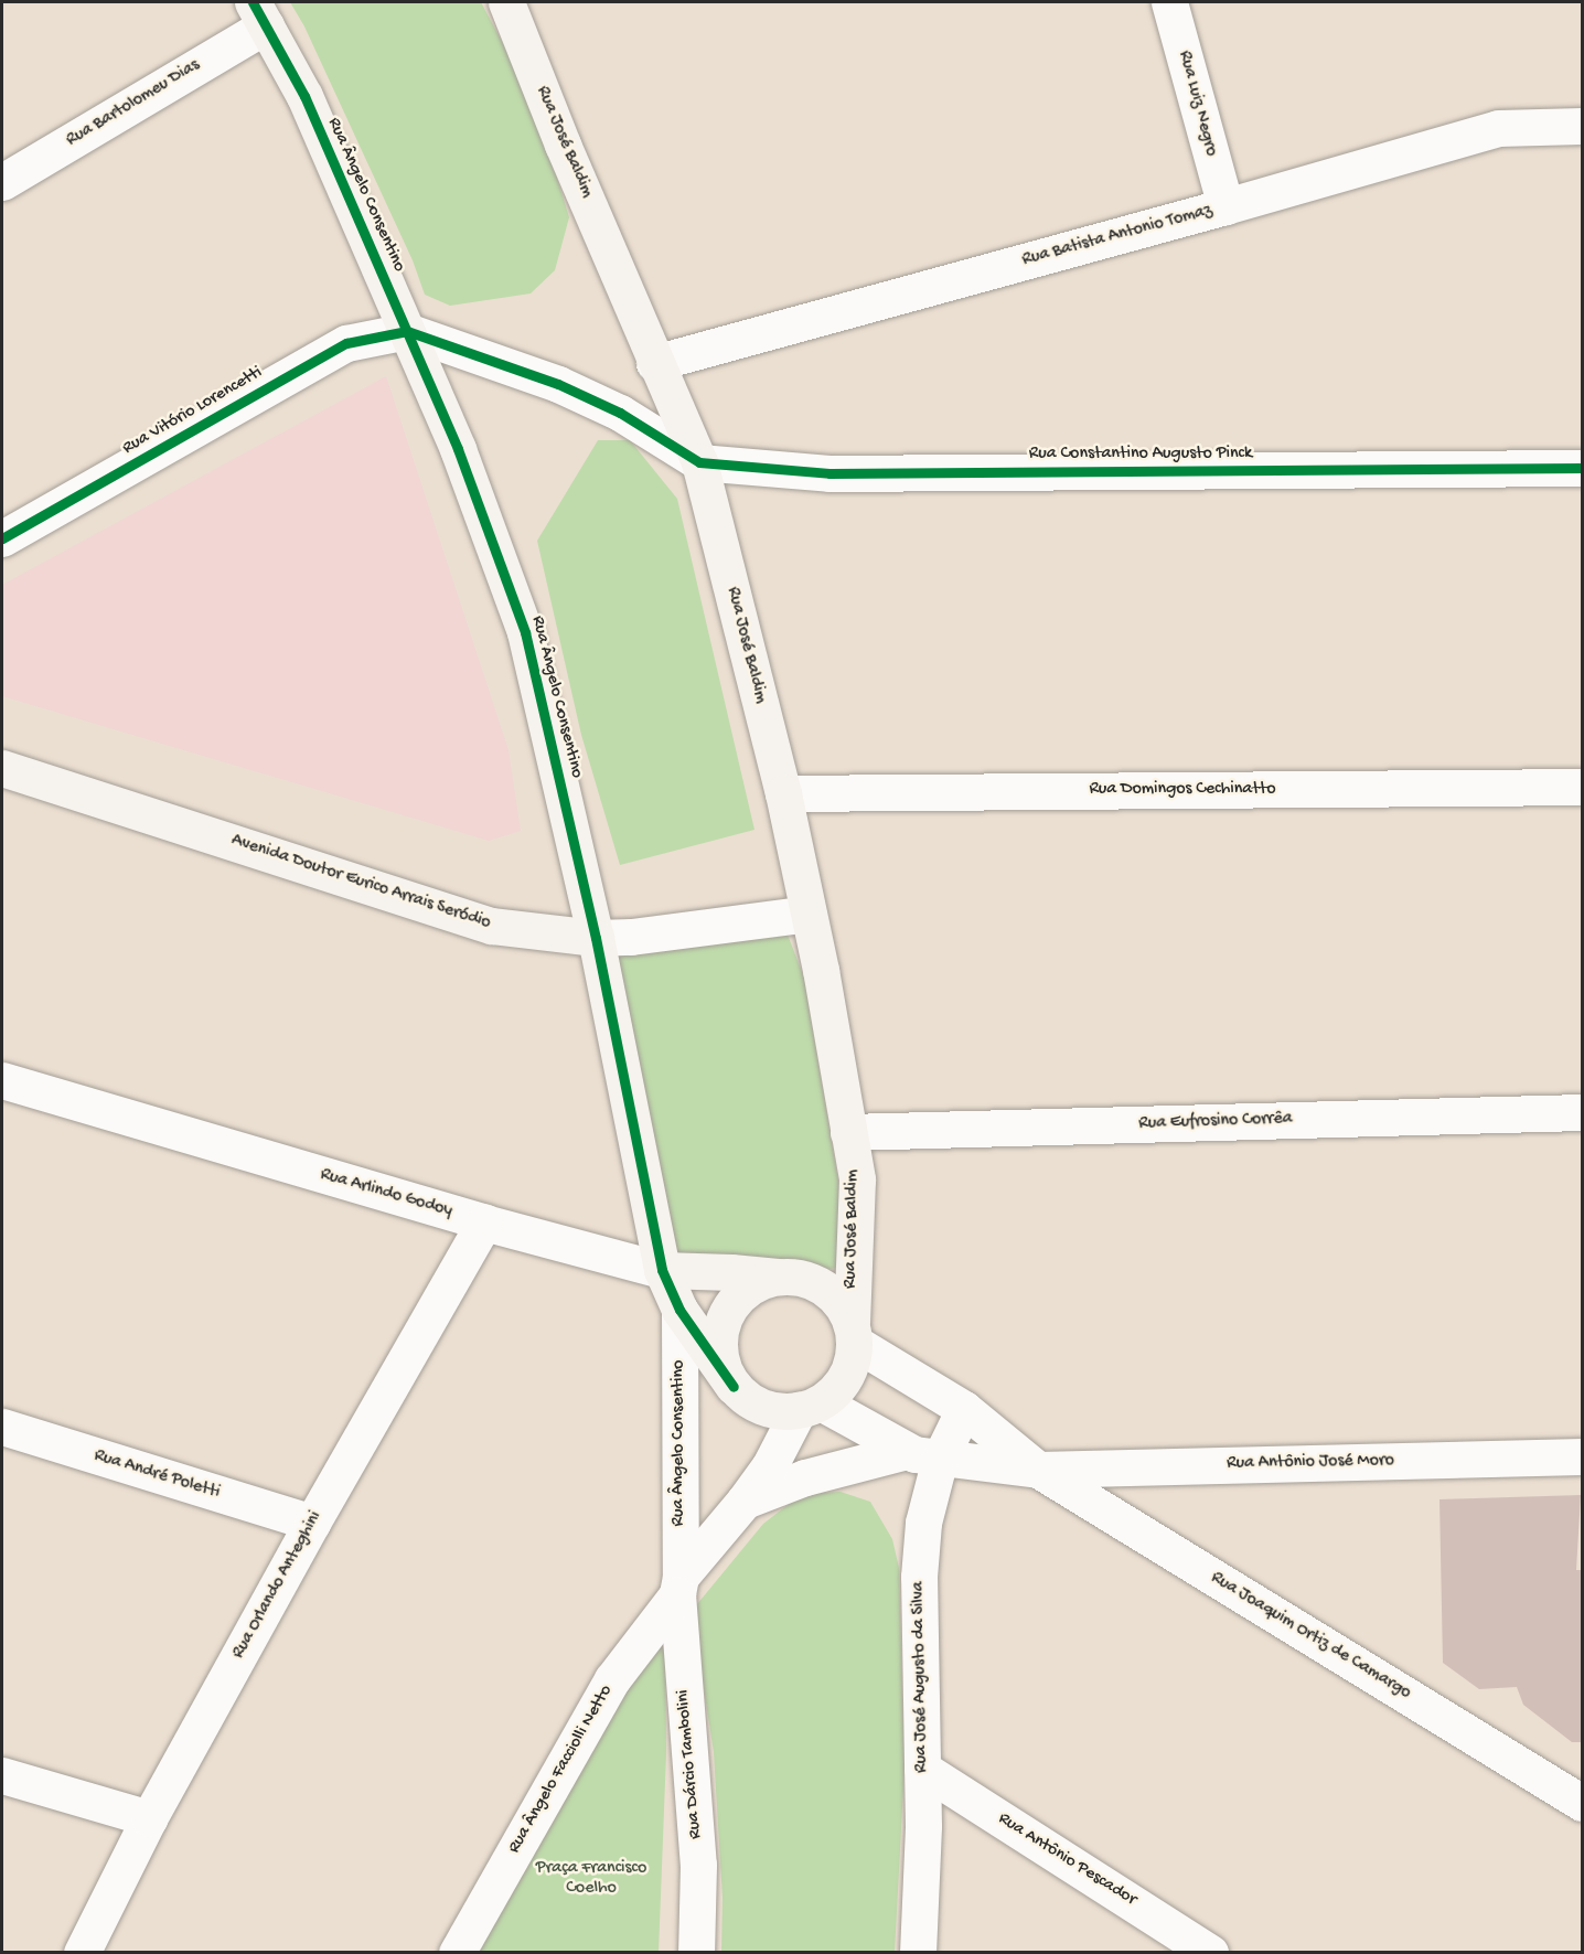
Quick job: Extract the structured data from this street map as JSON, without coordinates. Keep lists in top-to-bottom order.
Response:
{
  "streets": {
    "street": [
      "Rua Bartolomeu Dias",
      "Rua Luiz Negro",
      "Rua José Baldim",
      "Rua Ângelo Consentino",
      "Rua Batista Antonio Tomaz",
      "Rua Vitório Lorencetti",
      "Rua Constantino Augusto Pinck",
      "Rua Domingos Cechinatto",
      "Avenida Doutor Eurico Arrais Seródio",
      "Rua Eufrosino Corrêa",
      "Rua Arlindo Godoy",
      "Rua Antônio José Moro",
      "Rua André Poletti",
      "Rua Orlando Anteghini",
      "Rua Joaquim Ortiz de Camargo",
      "Rua José Augusto da Silva",
      "Rua Dárcio Tambolini",
      "Rua Ângelo Facciolli Netto",
      "Rua Antônio Pescador"
    ]
  },
  "crossings": [
    ["Rua Bartolomeu Dias", "Rua Ângelo Consentino"],
    ["Rua Luiz Negro", "Rua Batista Antonio Tomaz"],
    ["Rua José Baldim", "Rua Ângelo Consentino"],
    ["Rua José Baldim", "Rua Batista Antonio Tomaz"],
    ["Rua José Baldim", "Rua Constantino Augusto Pinck"],
    ["Rua José Baldim", "Rua Domingos Cechinatto"],
    ["Rua José Baldim", "Avenida Doutor Eurico Arrais Seródio"],
    ["Rua José Baldim", "Rua Eufrosino Corrêa"],
    ["Rua José Baldim", "Rua Arlindo Godoy"],
    ["Rua José Baldim", "Rua Joaquim Ortiz de Camargo"],
    ["Rua Ângelo Consentino", "Rua Vitório Lorencetti"],
    ["Rua Ângelo Consentino", "Avenida Doutor Eurico Arrais Seródio"],
    ["Rua Ângelo Consentino", "Rua Arlindo Godoy"],
    ["Rua Ângelo Consentino", "Rua Joaquim Ortiz de Camargo"],
    ["Rua Ângelo Consentino", "Rua Dárcio Tambolini"],
    ["Rua Ângelo Consentino", "Rua Ângelo Facciolli Netto"],
    ["Rua Arlindo Godoy", "Rua Orlando Anteghini"],
    ["Rua Arlindo Godoy", "Rua Joaquim Ortiz de Camargo"],
    ["Rua Antônio José Moro", "Rua Joaquim Ortiz de Camargo"],
    ["Rua André Poletti", "Rua Orlando Anteghini"],
    ["Rua Joaquim Ortiz de Camargo", "Rua José Augusto da Silva"],
    ["Rua José Augusto da Silva", "Rua Antônio Pescador"],
    ["Rua Dárcio Tambolini", "Rua Ângelo Facciolli Netto"]
  ],
  "parks": ["Praça Francisco Coelho"]
}
